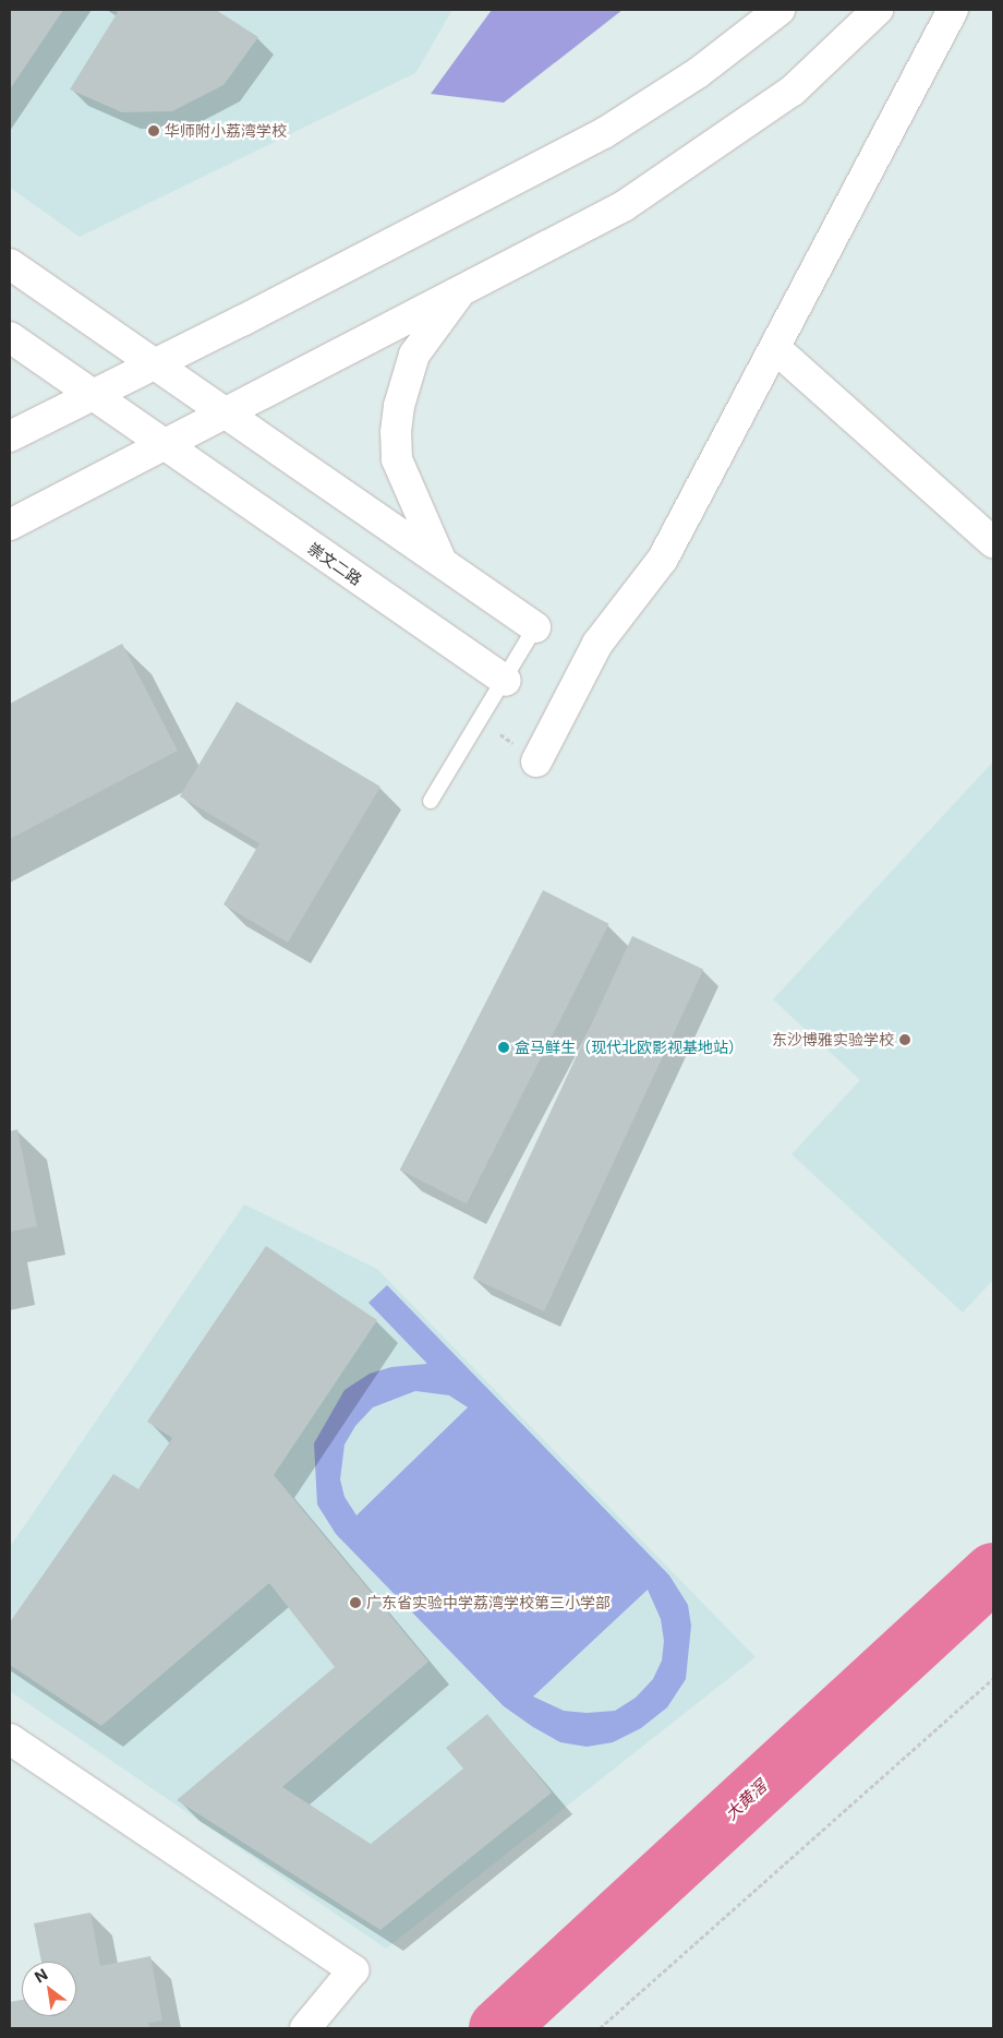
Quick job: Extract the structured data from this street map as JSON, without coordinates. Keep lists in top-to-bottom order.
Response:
{
  "streets": {
    "main road": ["崇文二路"]
  },
  "water": ["大黄滘"],
  "places": [
    "华师附小荔湾学校",
    "东沙博雅实验学校",
    "盒马鲜生（现代北欧影视基地站）",
    "广东省实验中学荔湾学校第三小学部"
  ],
  "north": "top left"
}
